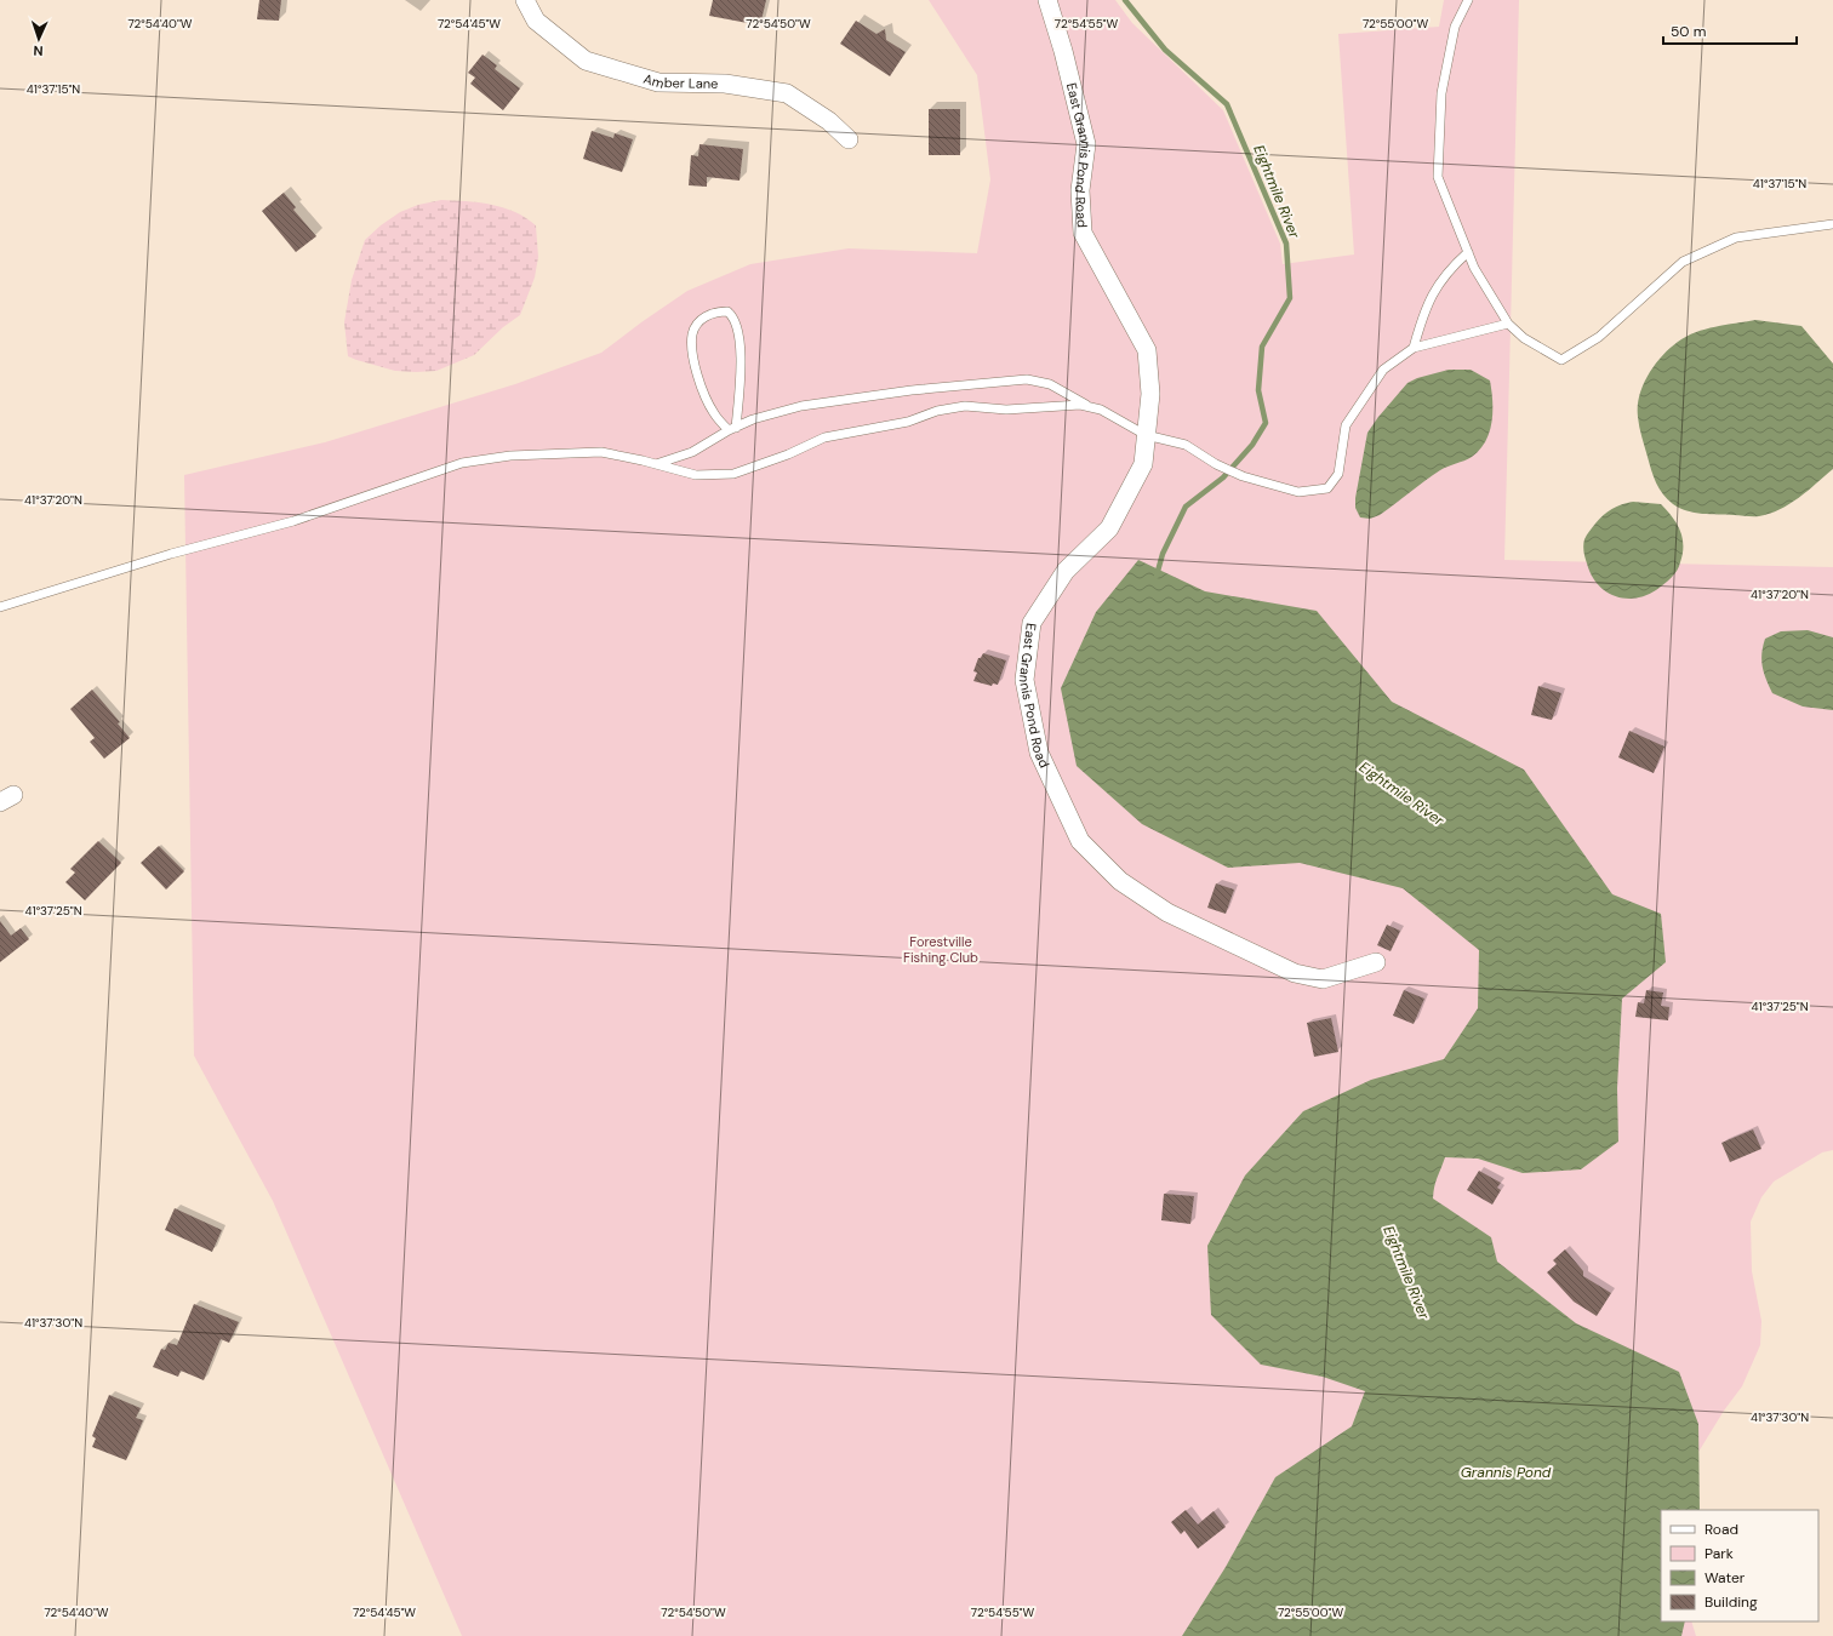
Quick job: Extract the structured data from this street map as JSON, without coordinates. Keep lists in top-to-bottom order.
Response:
{
  "streets": {
    "street": ["Amber Lane", "East Grannis Pond Road"]
  },
  "water": ["Eightmile River", "Grannis Pond"],
  "parks": ["Forestville Fishing Club"],
  "legend": [
    "Road",
    "Park",
    "Water",
    "Building"
  ],
  "scale_bar": "50 m",
  "north": "bottom",
  "coordinates": [
    "72°54'40\"W",
    "72°54'45\"W",
    "72°54'50\"W",
    "72°54'55\"W",
    "72°55'00\"W",
    "41°37'15\"N",
    "41°37'20\"N",
    "41°37'25\"N",
    "41°37'30\"N"
  ]
}
